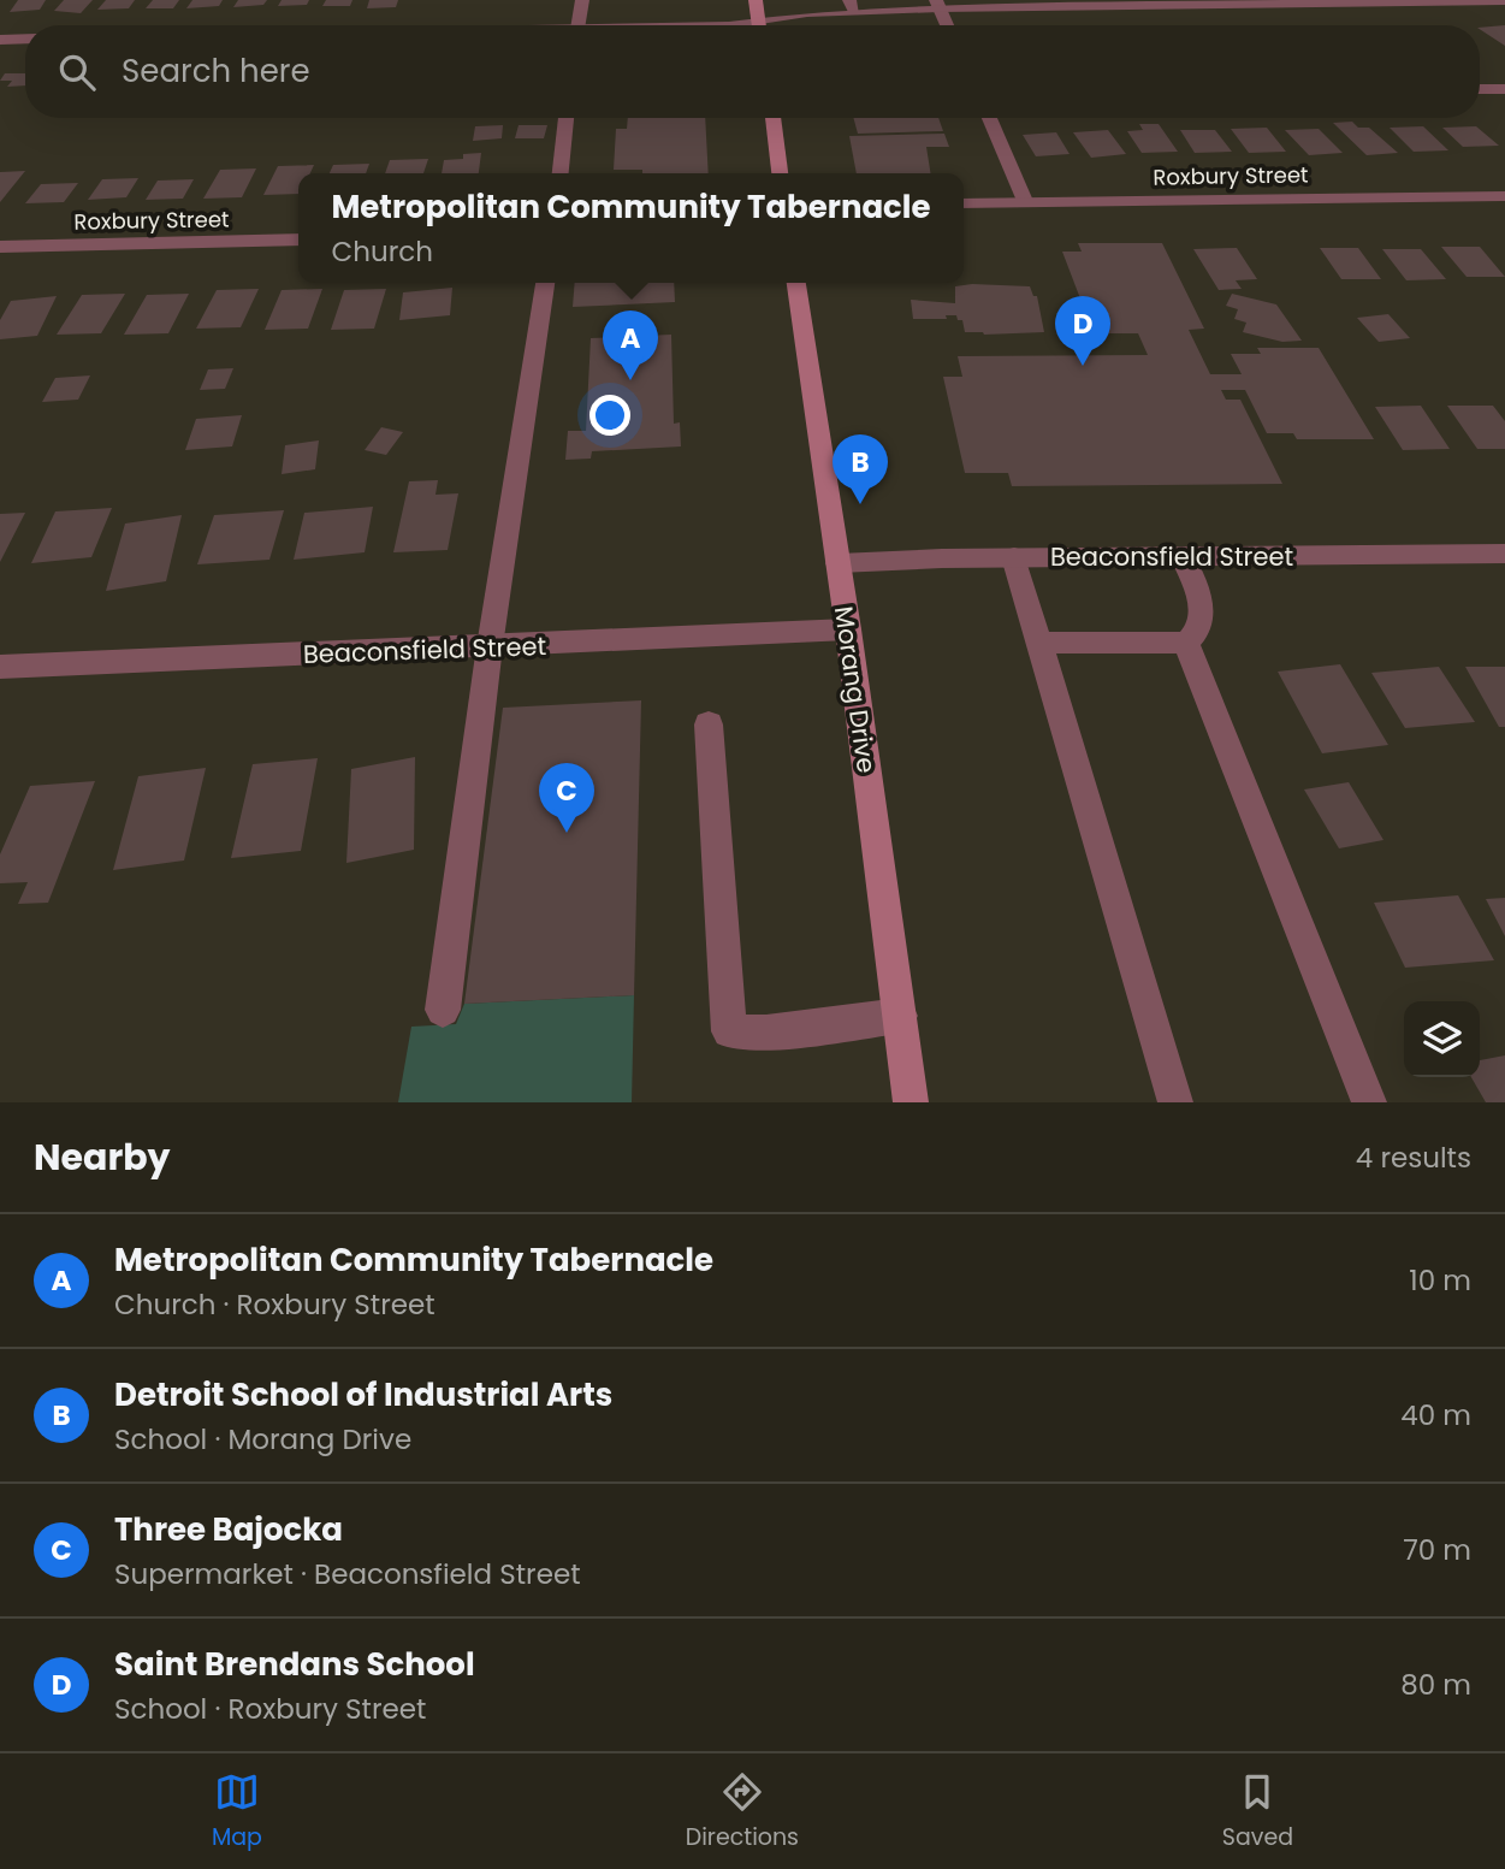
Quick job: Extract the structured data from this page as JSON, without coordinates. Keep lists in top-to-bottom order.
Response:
{
  "streets": {
    "street": ["Roxbury Street", "Beaconsfield Street", "Morang Drive"]
  },
  "crossings": [
    ["Beaconsfield Street", "Morang Drive"]
  ],
  "page": {
    "search": "Search here",
    "popup": ["Metropolitan Community Tabernacle", "Church"],
    "pins": [
      "D",
      "A",
      "B",
      "C"
    ],
    "heading": ["Nearby", "4 results"],
    "list": [
      {
        "mark": "A",
        "name": "Metropolitan Community Tabernacle",
        "note": "Church · Roxbury Street",
        "value": "10 m"
      },
      {
        "mark": "B",
        "name": "Detroit School of Industrial Arts",
        "note": "School · Morang Drive",
        "value": "40 m"
      },
      {
        "mark": "C",
        "name": "Three Bajocka",
        "note": "Supermarket · Beaconsfield Street",
        "value": "70 m"
      },
      {
        "mark": "D",
        "name": "Saint Brendans School",
        "note": "School · Roxbury Street",
        "value": "80 m"
      }
    ],
    "nav": ["Map", "Directions", "Saved"]
  }
}
